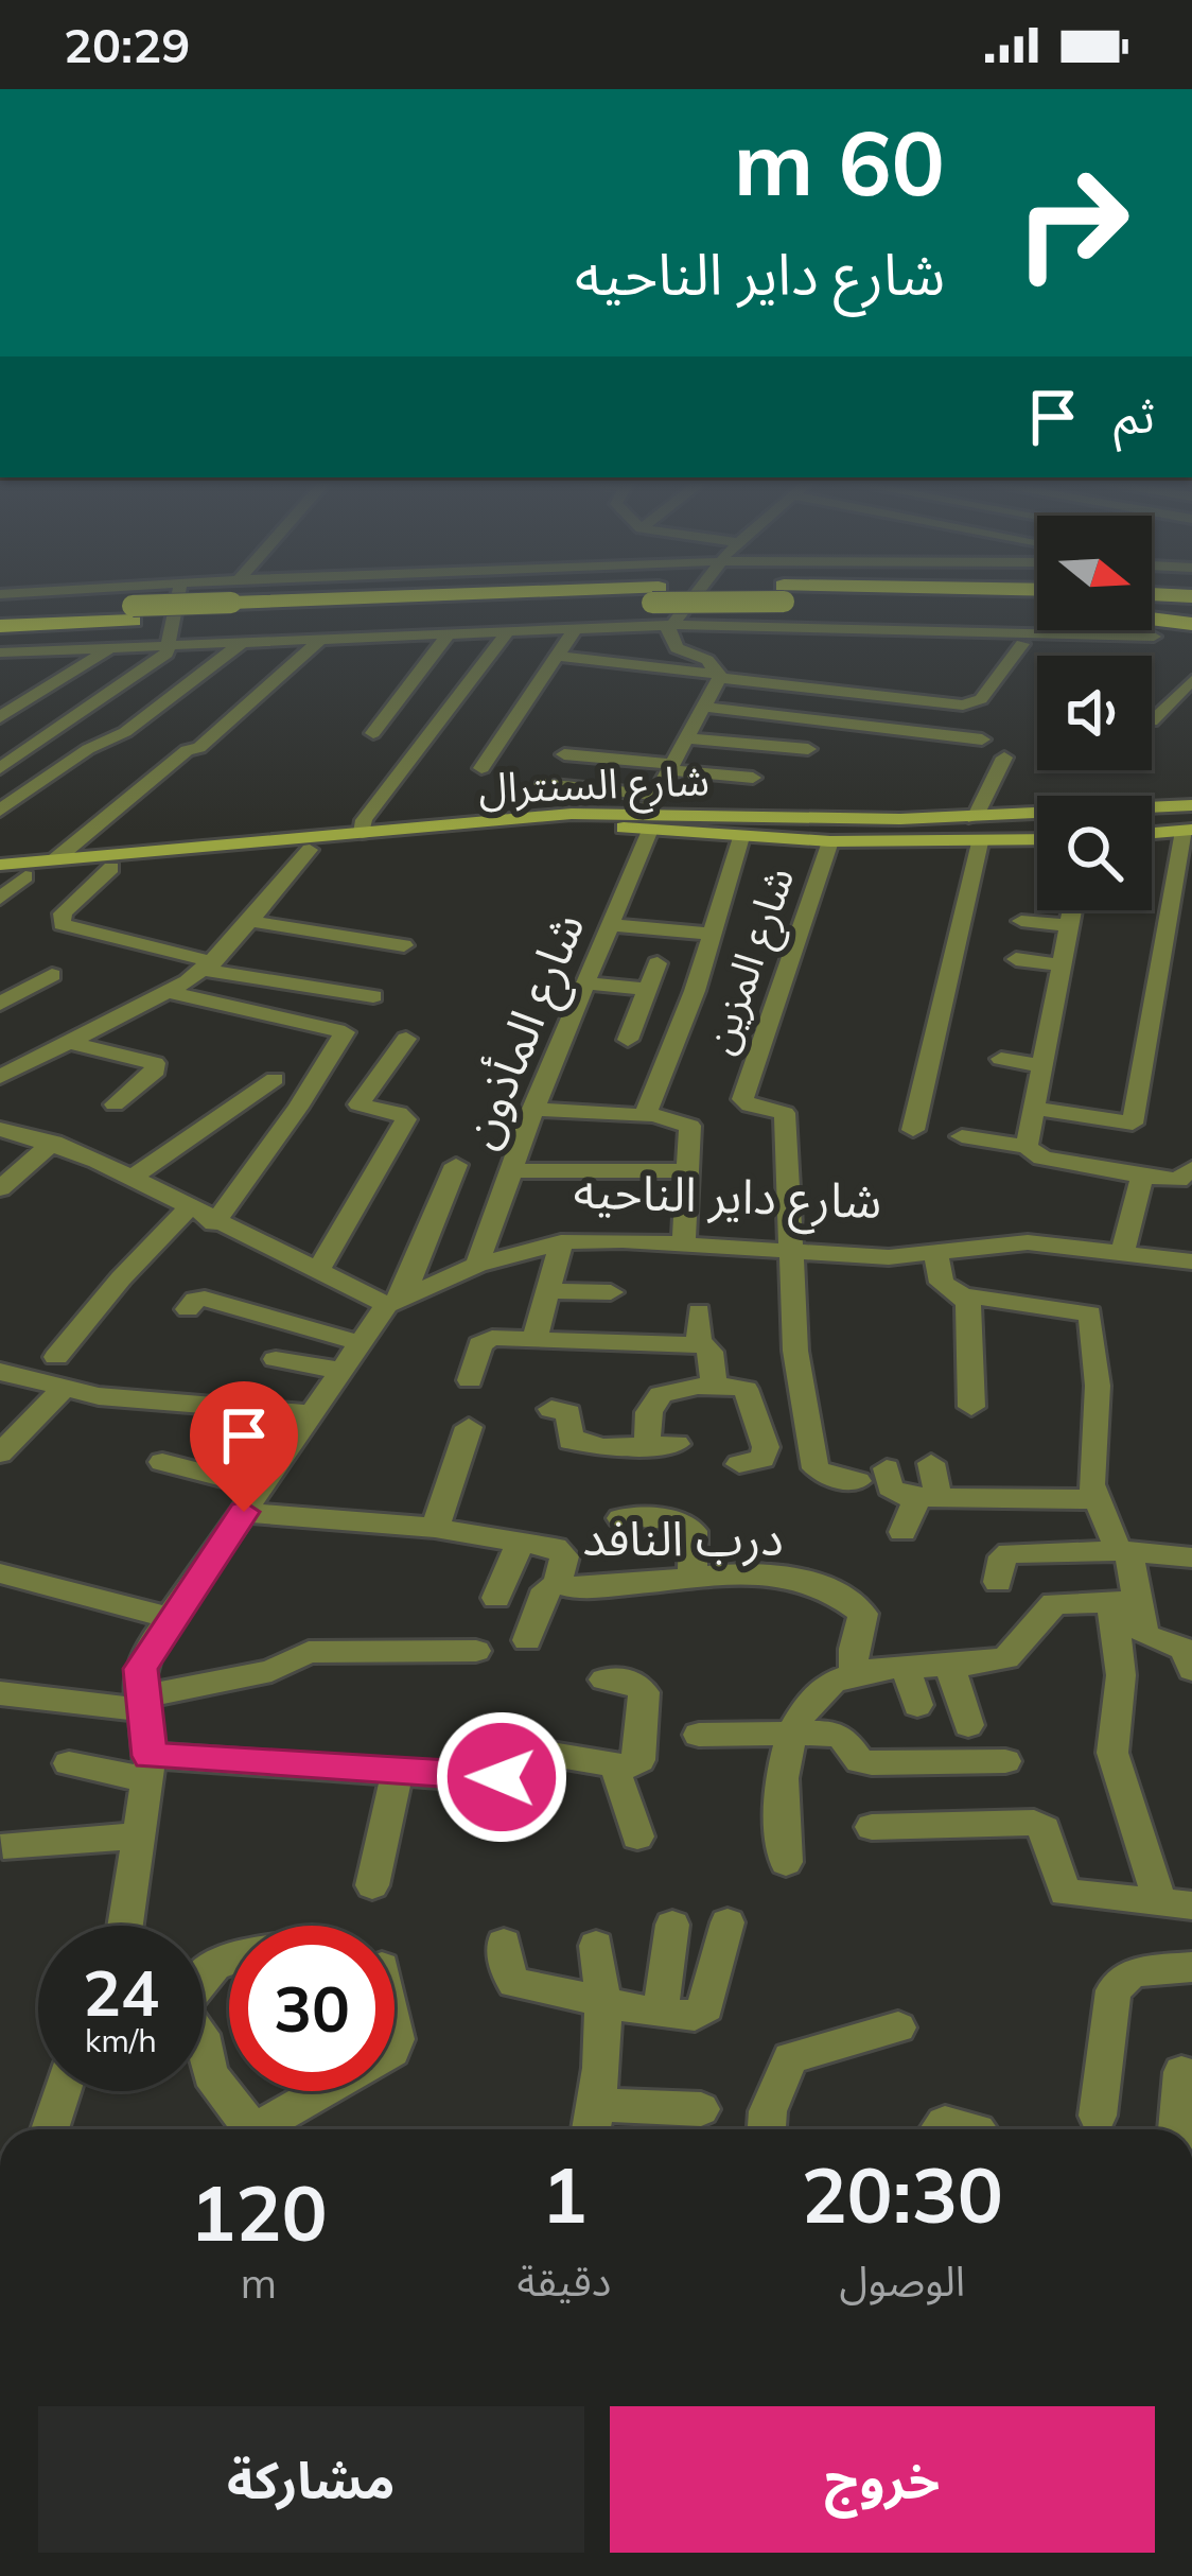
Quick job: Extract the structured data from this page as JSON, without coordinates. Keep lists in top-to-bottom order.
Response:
{
  "streets": {
    "street": [
      "شارع السنترال",
      "شارع المزين",
      "شارع المأذون",
      "شارع داير الناحيه",
      "درب النافد"
    ]
  },
  "crossings": [
    ["شارع السنترال", "شارع المزين"],
    ["شارع السنترال", "شارع المأذون"],
    ["شارع المزين", "شارع داير الناحيه"],
    ["شارع المأذون", "شارع داير الناحيه"]
  ],
  "north": "right",
  "page": {
    "status": "20:29",
    "turn": ["60 m", "شارع داير الناحيه"],
    "then": "ثم",
    "speed": "24 km/h",
    "limit": "30",
    "eta": [
      "20:30",
      "الوصول",
      "1",
      "دقيقة",
      "120",
      "m"
    ],
    "buttons": ["خروج", "مشاركة"]
  }
}
